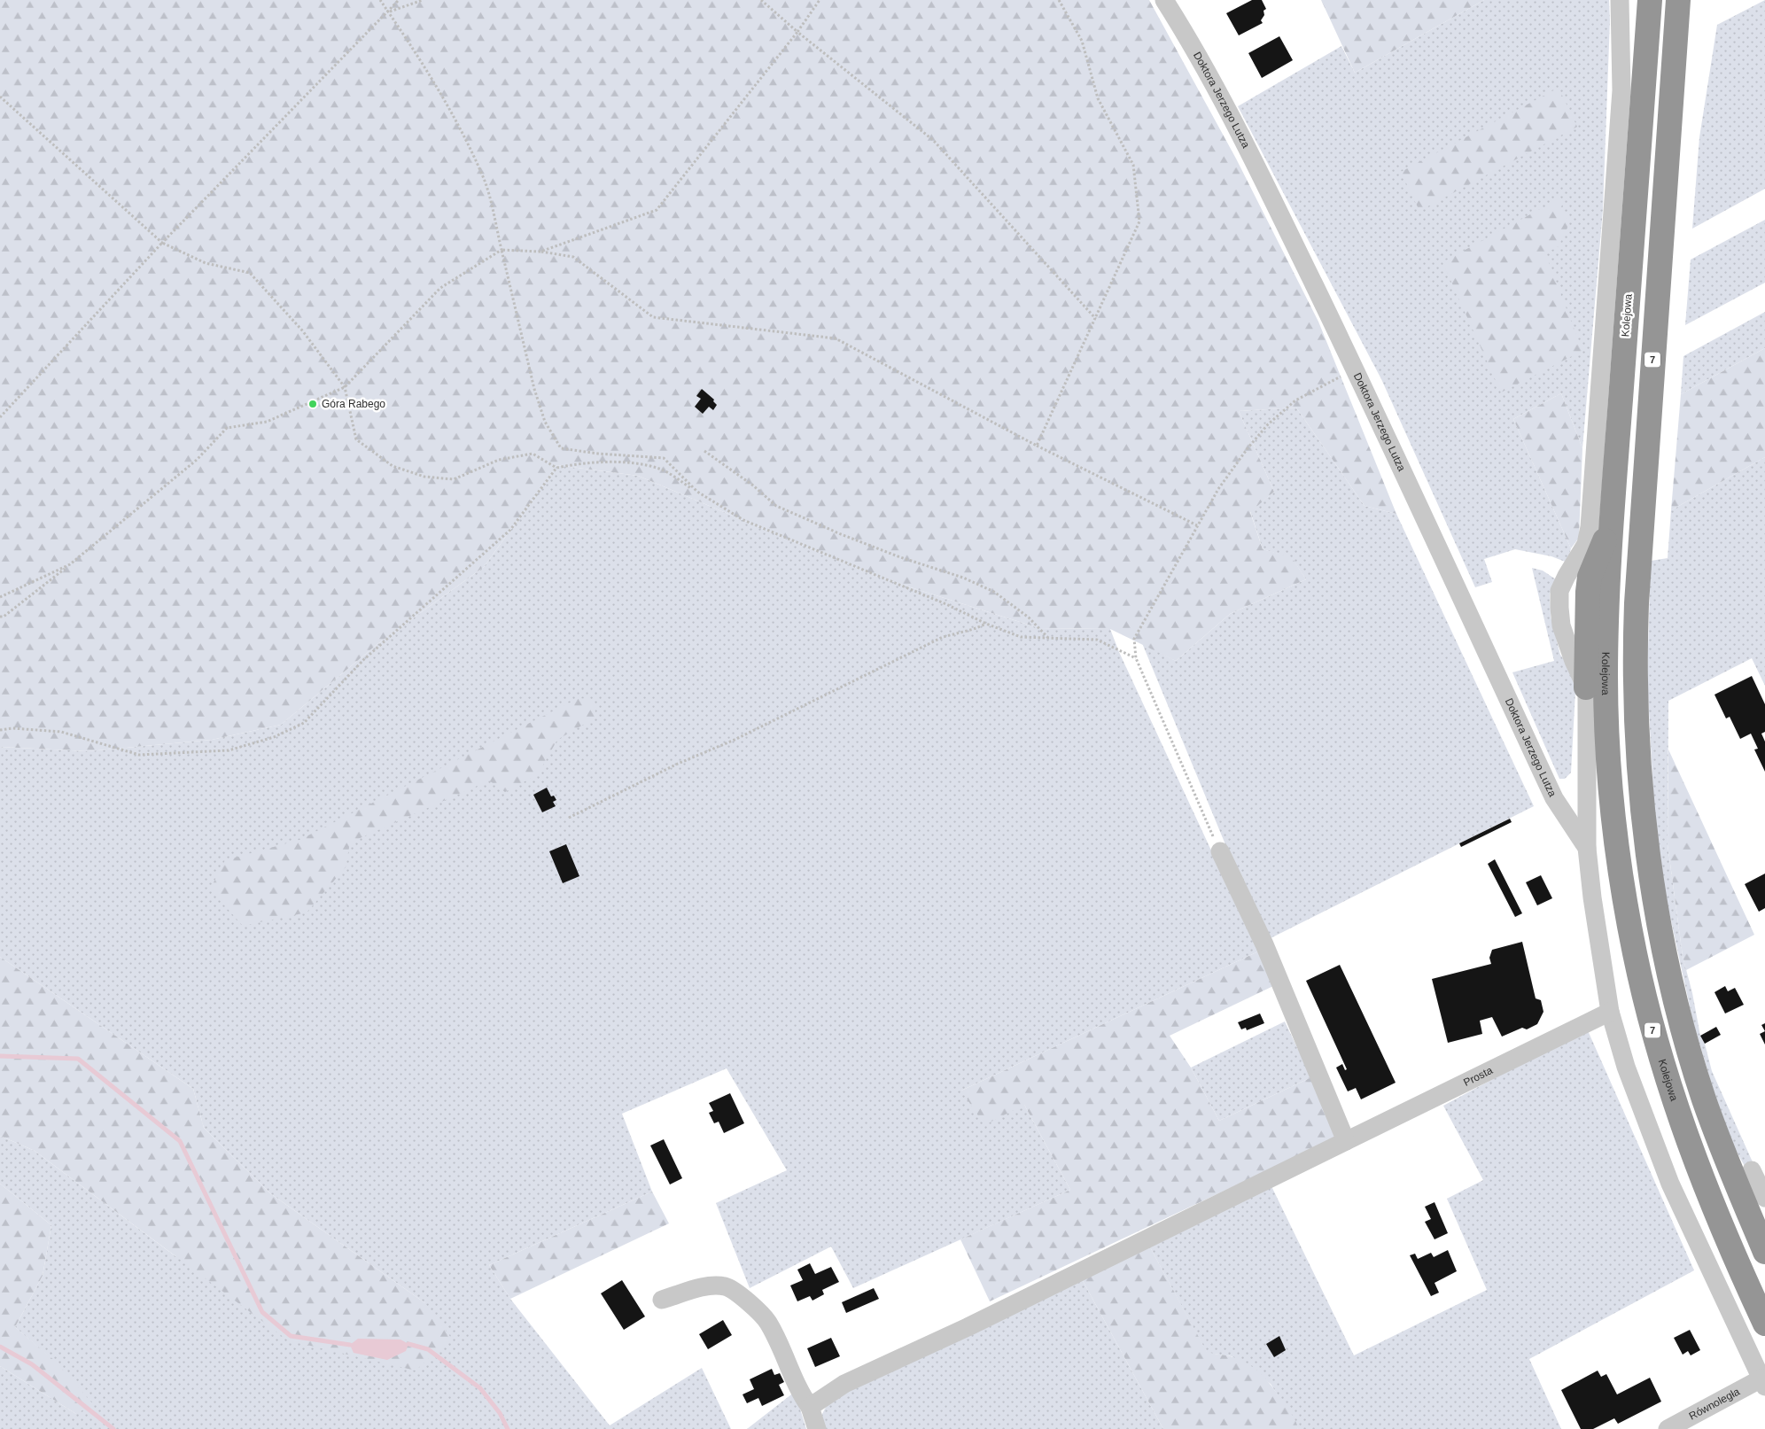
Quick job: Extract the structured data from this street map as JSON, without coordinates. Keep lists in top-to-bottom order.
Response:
{
  "streets": {
    "highway": ["Kolejowa", "7"],
    "street": ["Doktora Jerzego Lutza", "Prosta", "Równoległa"]
  },
  "crossings": [
    ["Doktora Jerzego Lutza", "Kolejowa"],
    ["Kolejowa", "Prosta"],
    ["Kolejowa", "Równoległa"]
  ],
  "places": ["Góra Rabego"]
}
